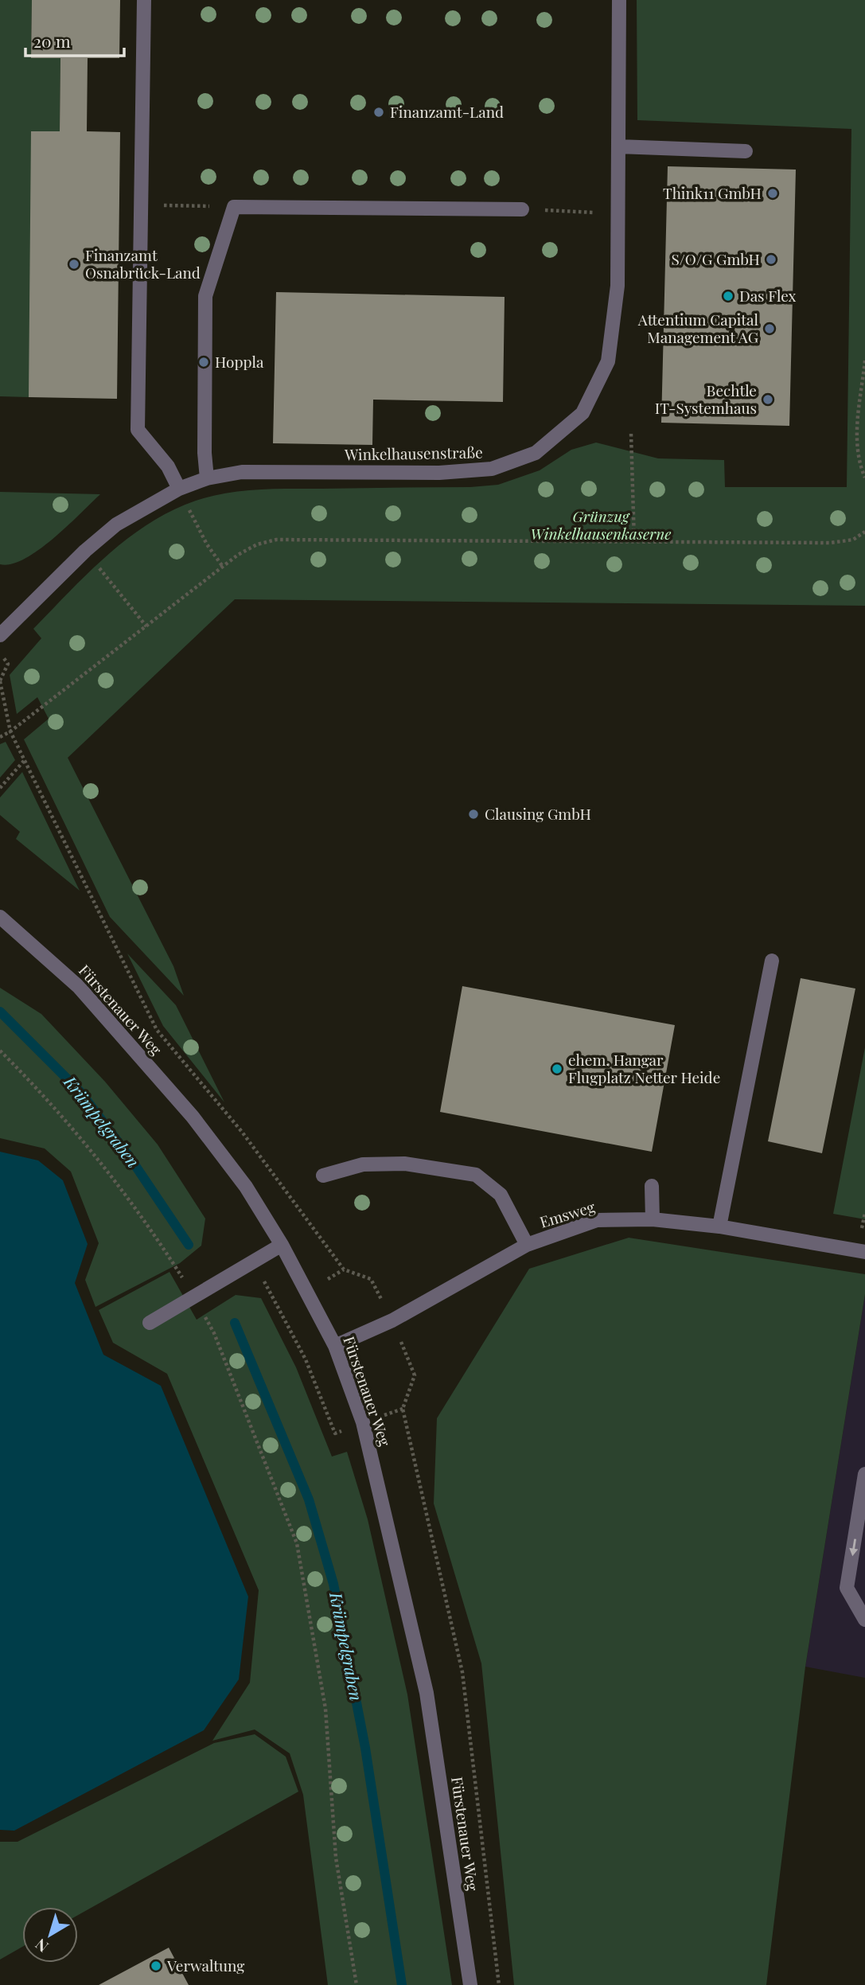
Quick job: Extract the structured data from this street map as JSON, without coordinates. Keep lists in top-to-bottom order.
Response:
{
  "streets": {
    "street": ["Winkelhausenstraße", "Fürstenauer Weg", "Emsweg"]
  },
  "crossings": [
    ["Fürstenauer Weg", "Emsweg"]
  ],
  "water": ["Krümpelgraben"],
  "parks": ["Grünzug Winkelhausenkaserne"],
  "places": [
    "Finanzamt-Land",
    "Think11 GmbH",
    "S/O/G GmbH",
    "Finanzamt Osnabrück-Land",
    "Das Flex",
    "Attentium Capital Management AG",
    "Hoppla",
    "Bechtle IT-Systemhaus",
    "Clausing GmbH",
    "ehem. Hangar Flugplatz Netter Heide",
    "Verwaltung"
  ],
  "scale_bar": "20 m",
  "north": "bottom left"
}
